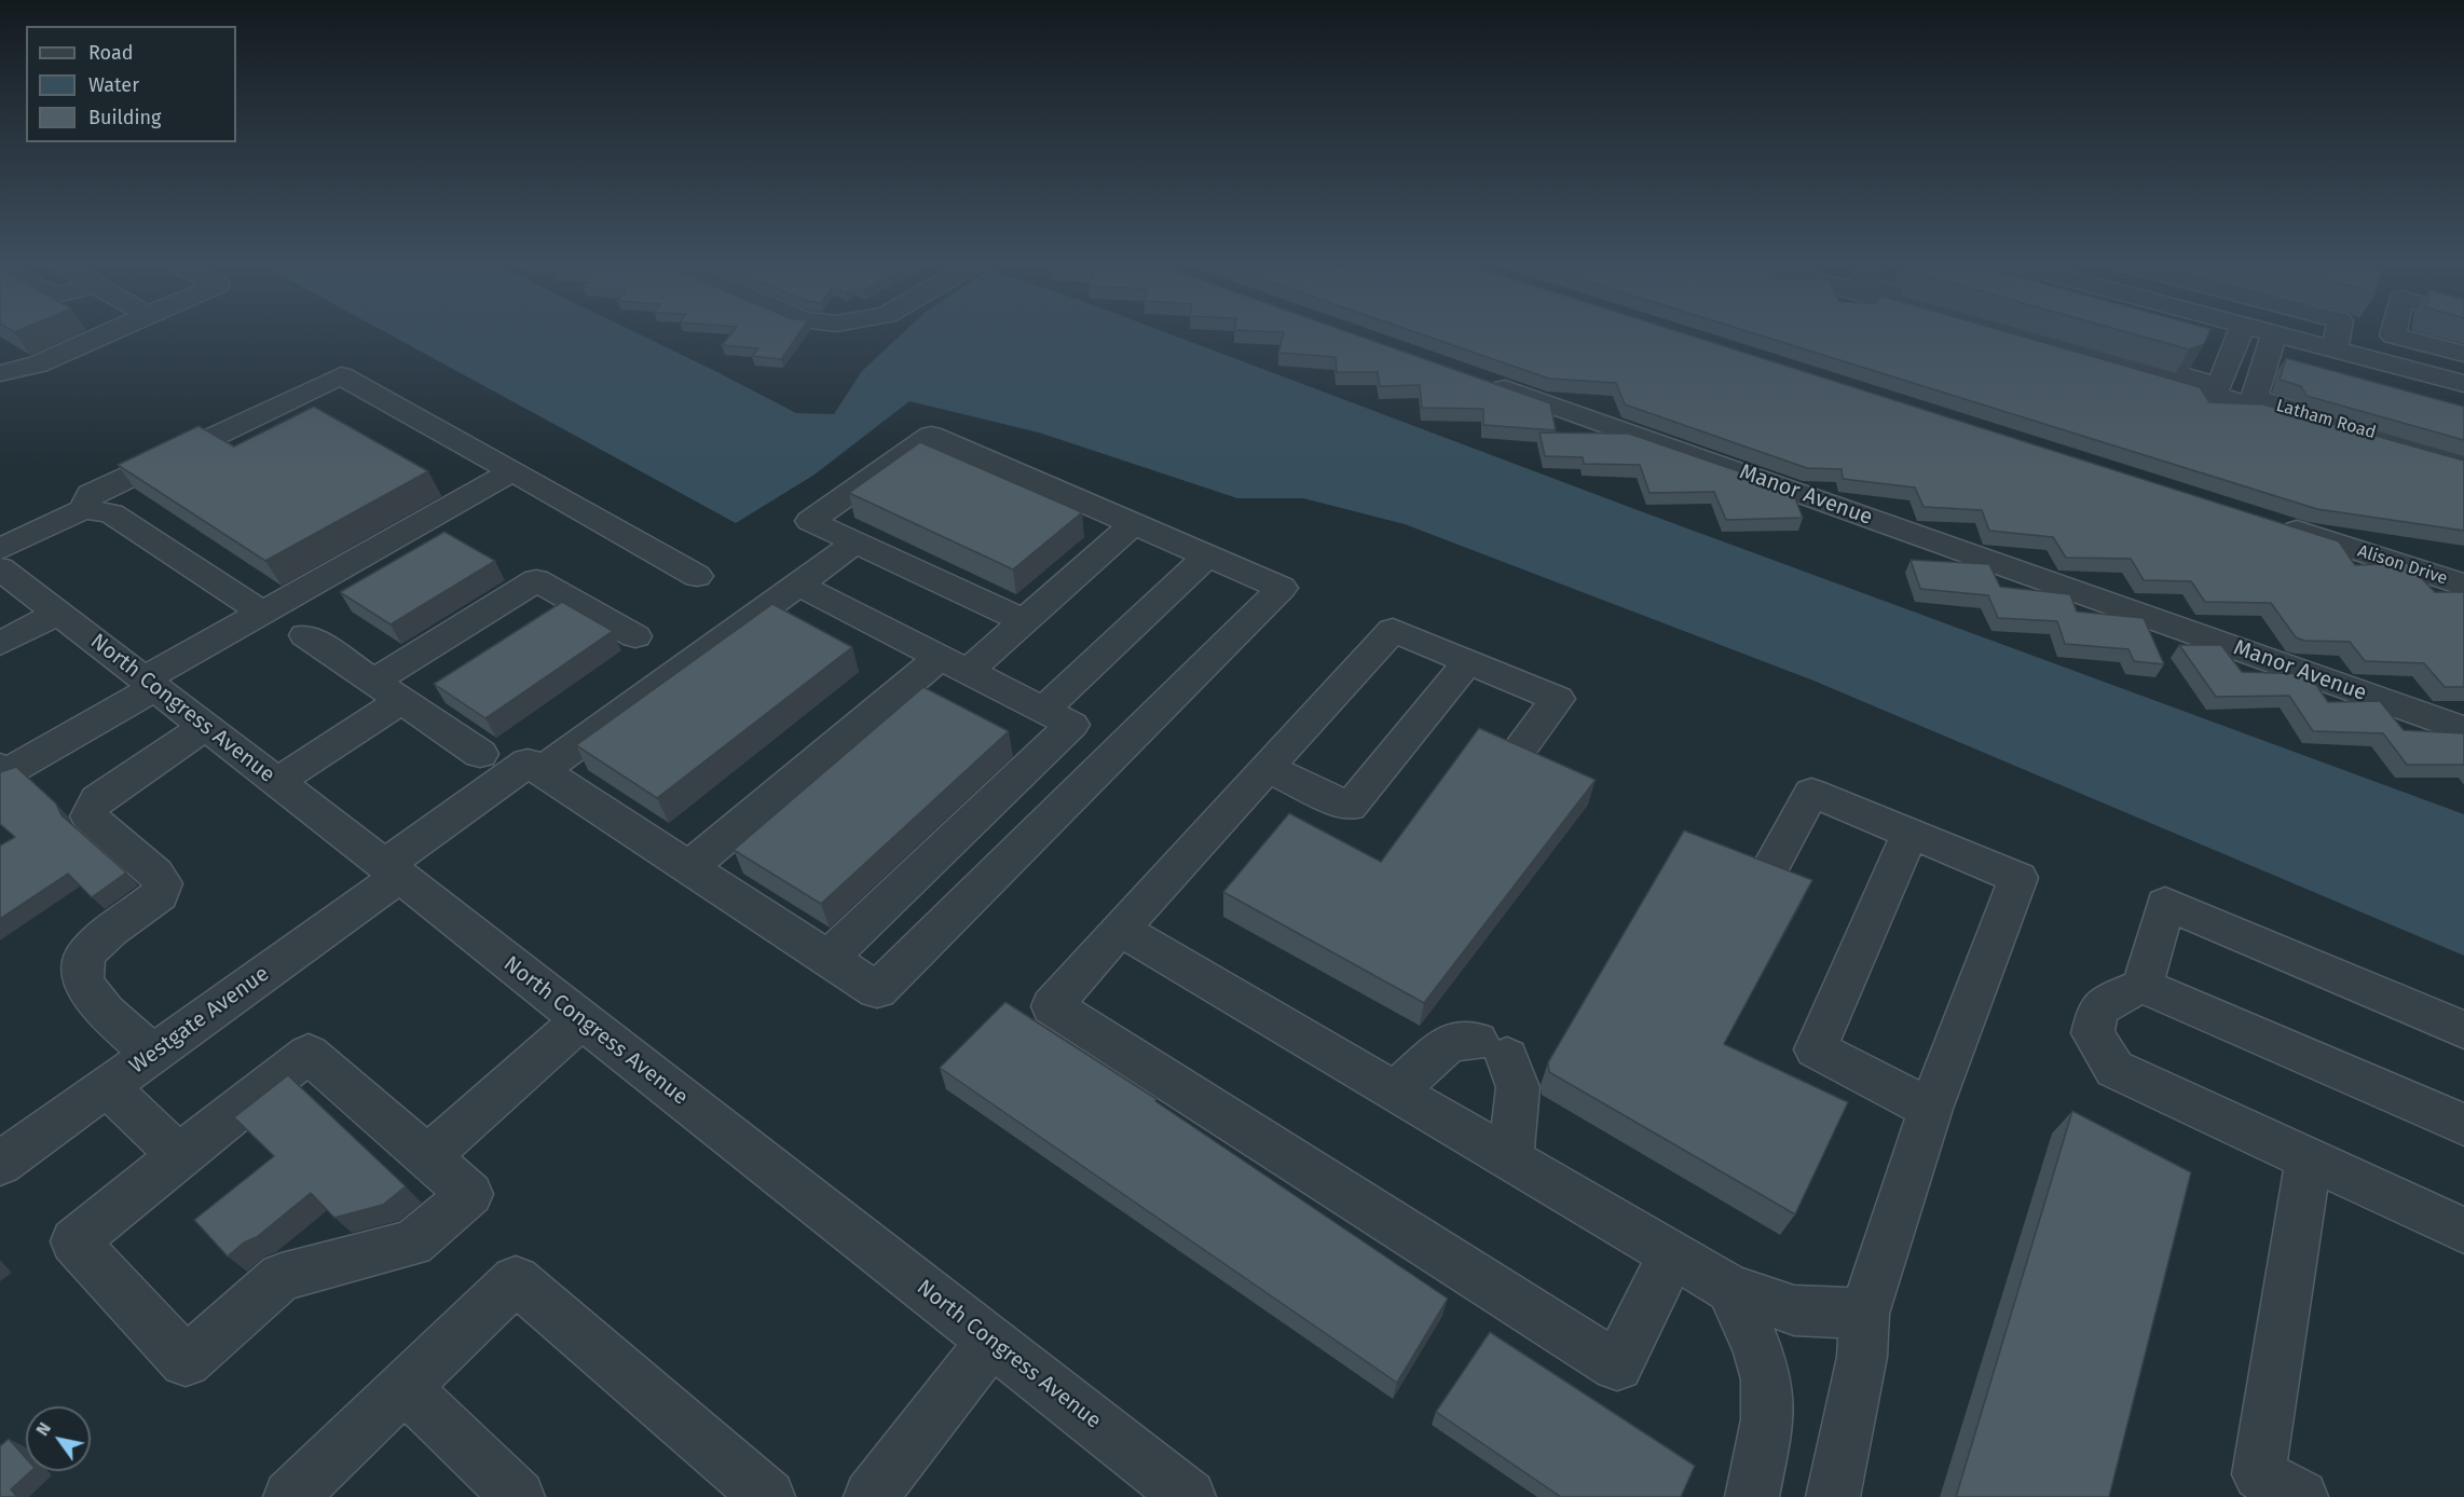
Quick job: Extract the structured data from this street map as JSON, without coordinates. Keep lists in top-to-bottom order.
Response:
{
  "streets": {
    "street": [
      "Latham Road",
      "Manor Avenue",
      "Alison Drive",
      "North Congress Avenue",
      "Westgate Avenue"
    ]
  },
  "crossings": [
    ["North Congress Avenue", "Westgate Avenue"]
  ],
  "legend": ["Road", "Water", "Building"],
  "north": "top left"
}
